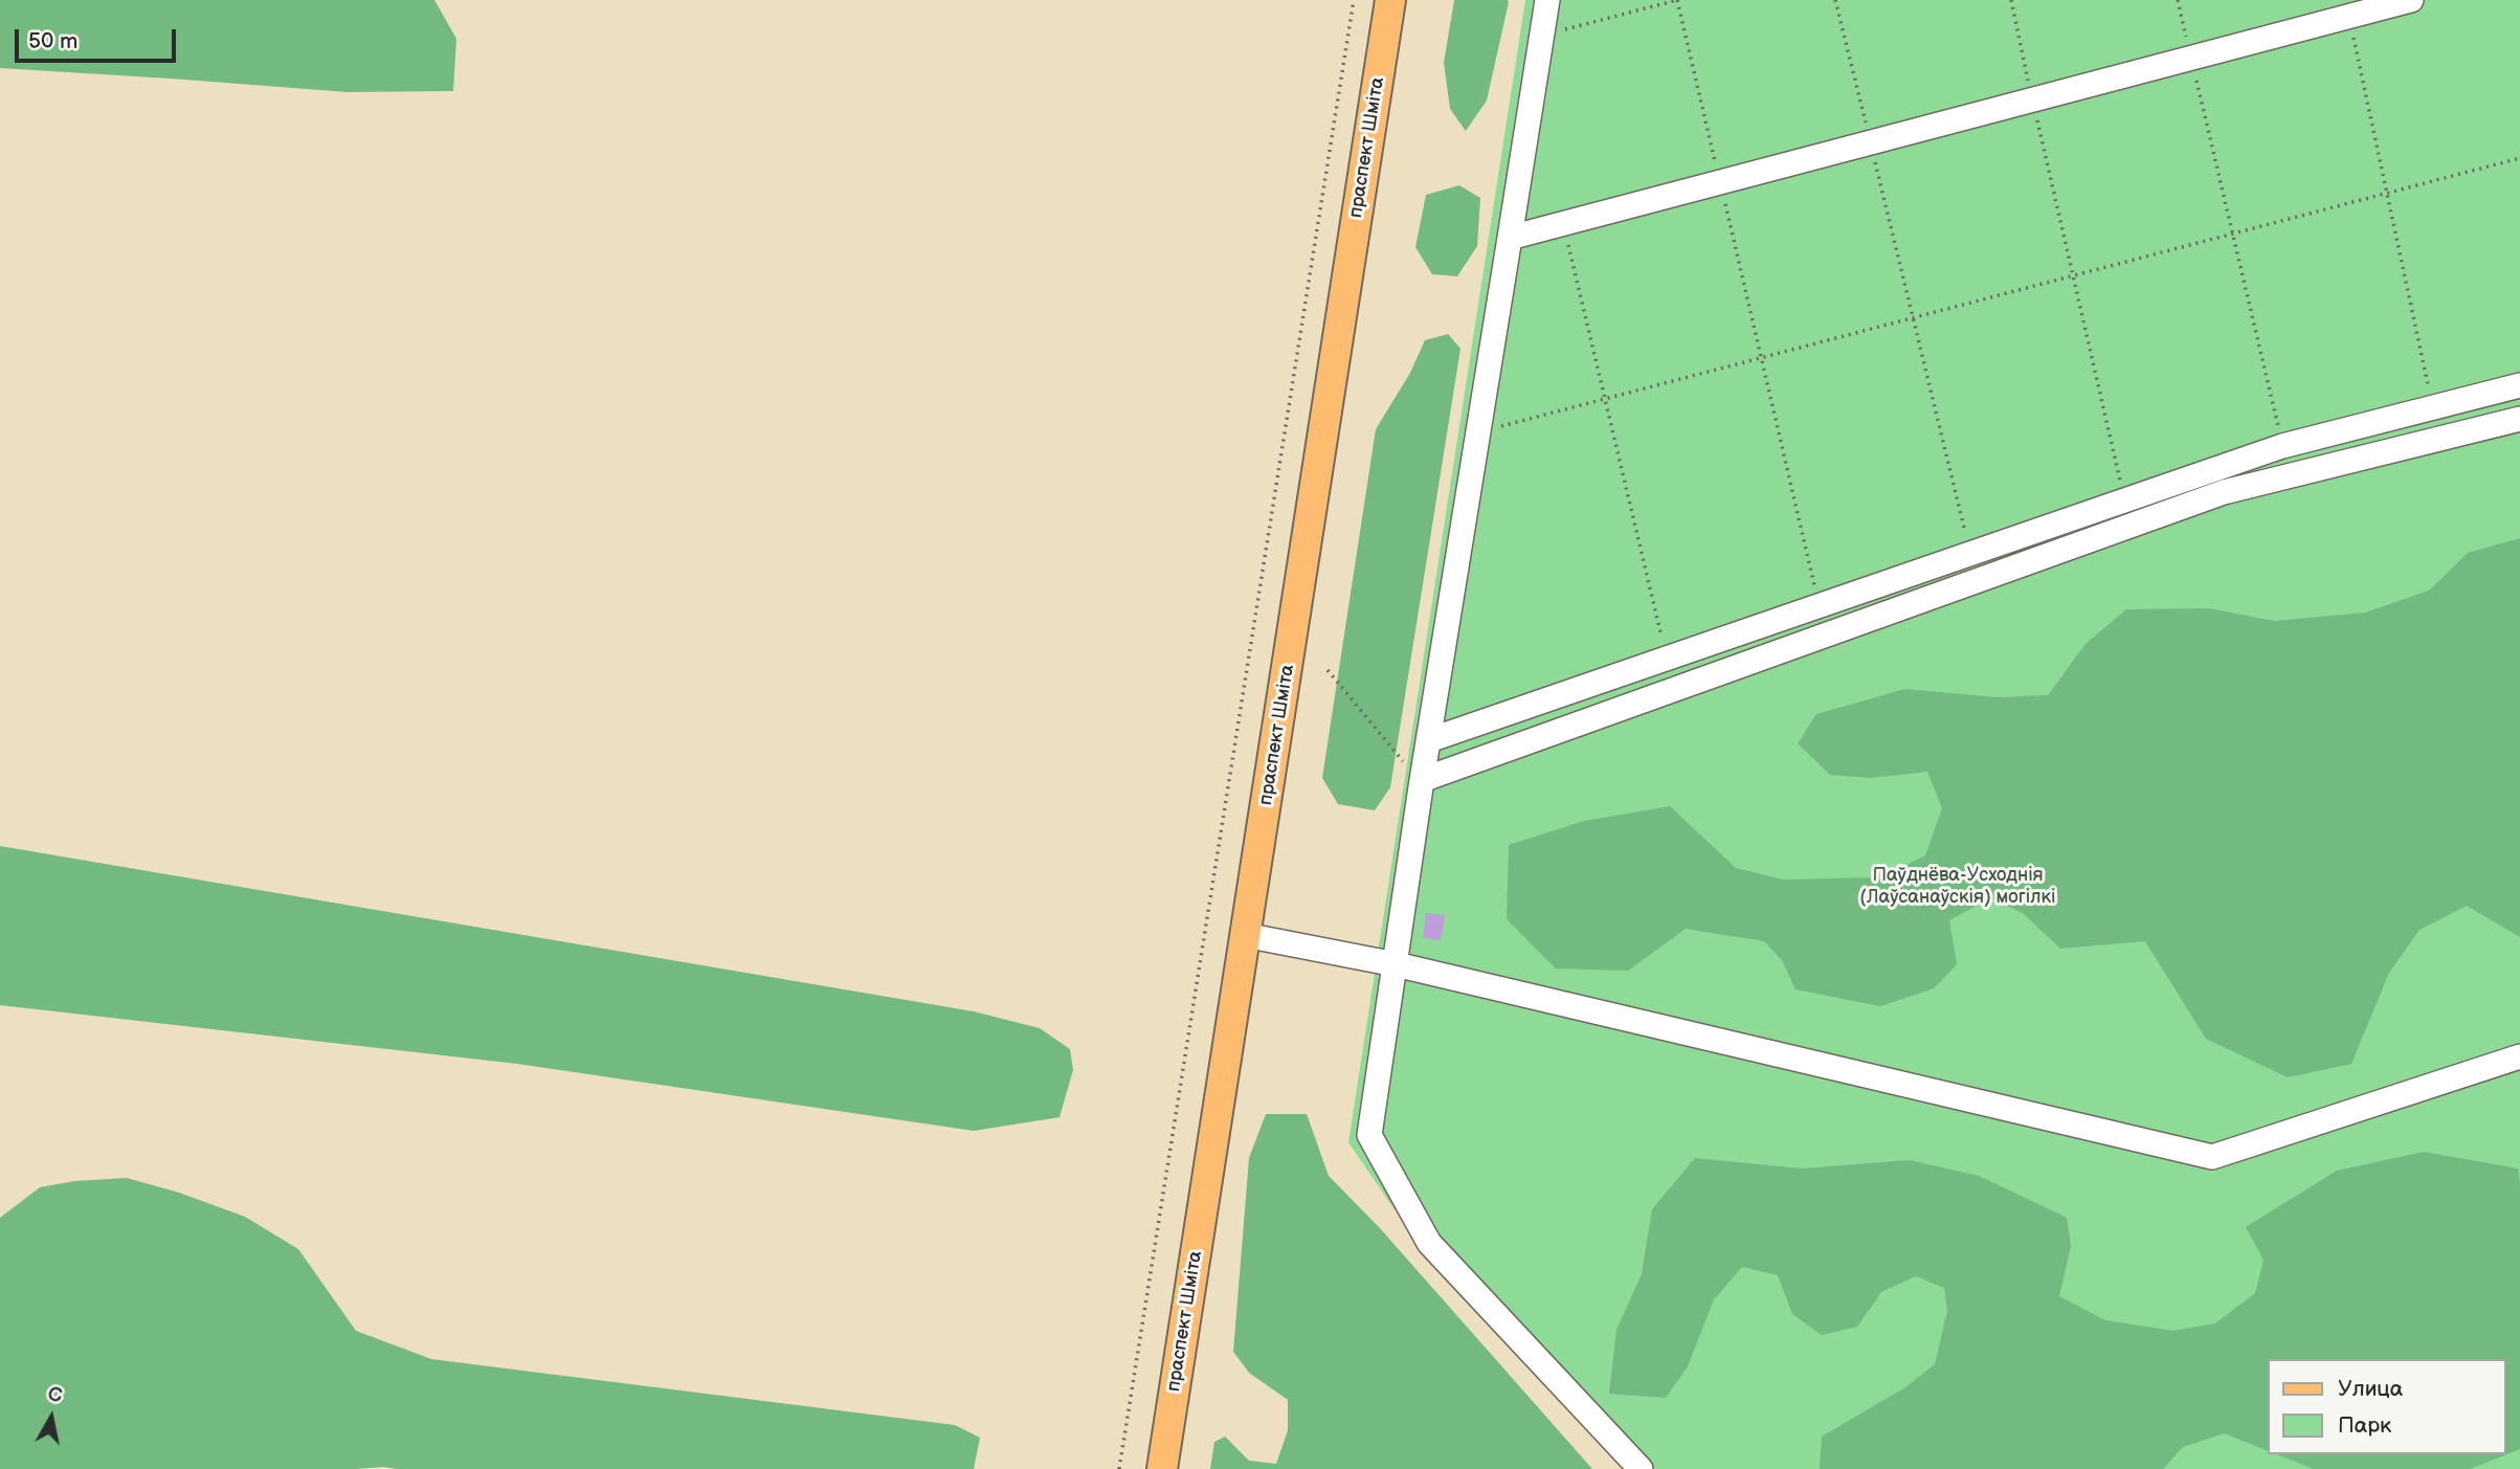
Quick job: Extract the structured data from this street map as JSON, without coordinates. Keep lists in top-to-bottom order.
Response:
{
  "streets": {
    "main road": ["праспект Шміта"]
  },
  "parks": ["Паўднёва-Усходнія (Лаўсанаўскія) могілкі"],
  "legend": ["Улица", "Парк"],
  "scale_bar": "50 m",
  "north": "top"
}
